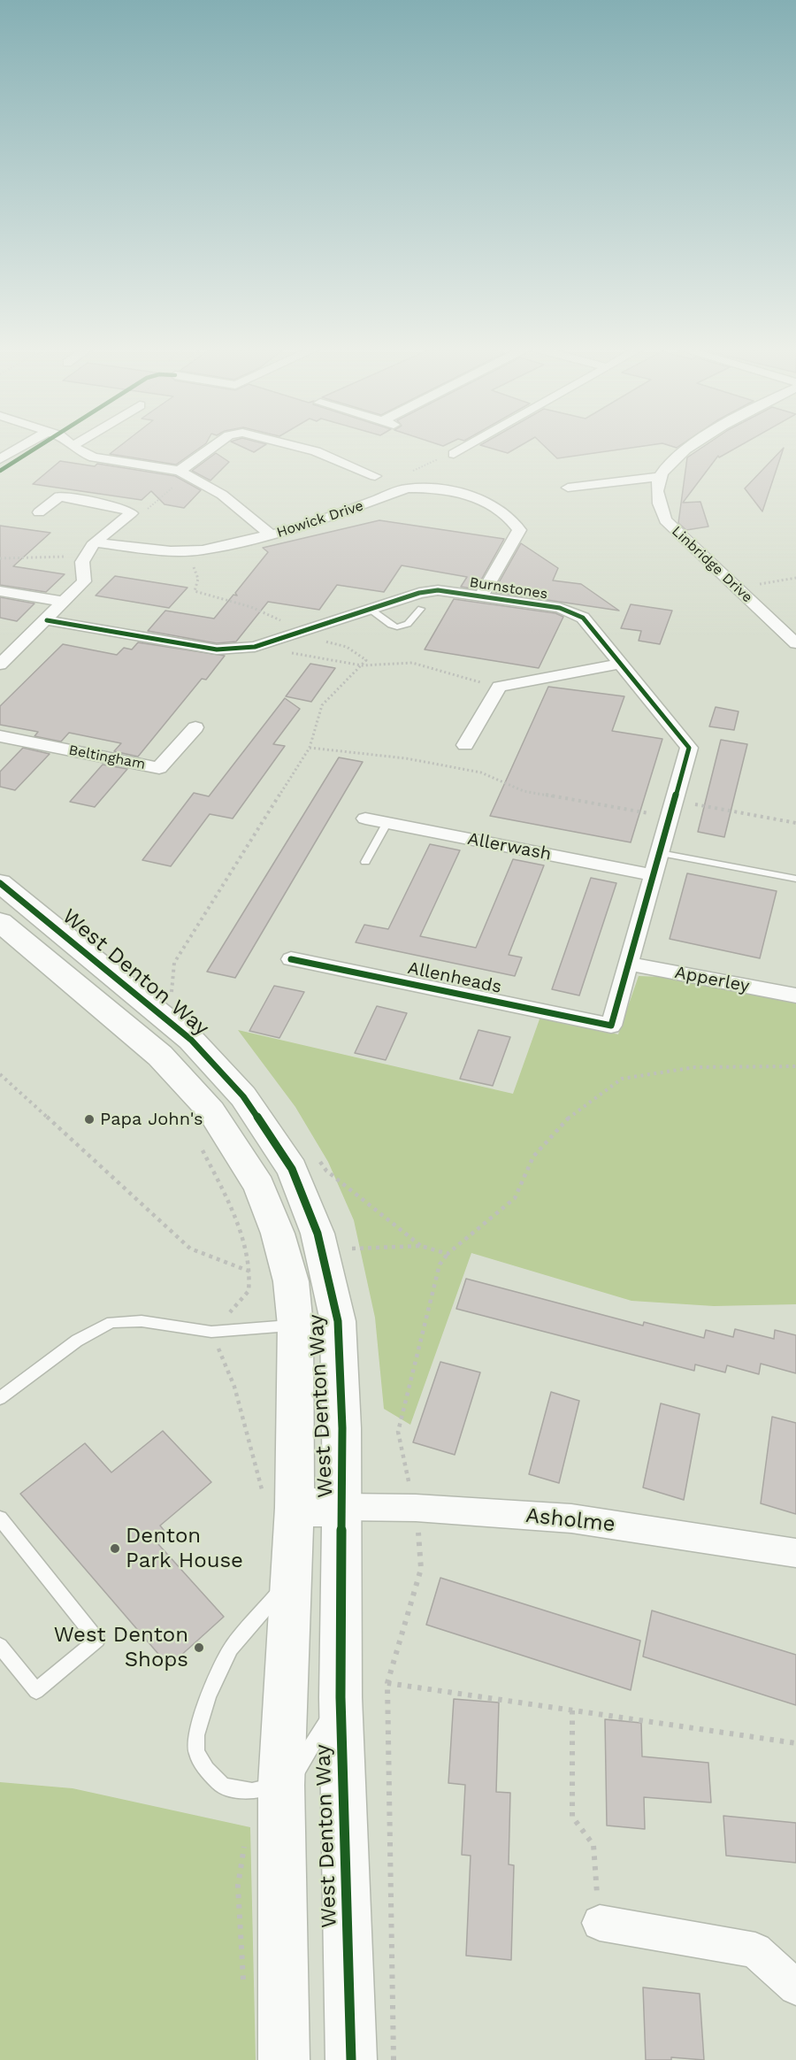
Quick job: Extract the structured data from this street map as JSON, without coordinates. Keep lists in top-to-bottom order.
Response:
{
  "streets": {
    "street": [
      "Howick Drive",
      "Linbridge Drive",
      "Burnstones",
      "Beltingham",
      "Allerwash",
      "West Denton Way",
      "Allenheads",
      "Apperley",
      "Asholme"
    ]
  },
  "crossings": [
    ["Howick Drive", "Burnstones"],
    ["Burnstones", "Allerwash"],
    ["Burnstones", "Allenheads"],
    ["Burnstones", "Apperley"],
    ["West Denton Way", "Asholme"]
  ],
  "places": ["Papa John's", "Denton Park House", "West Denton Shops"]
}
